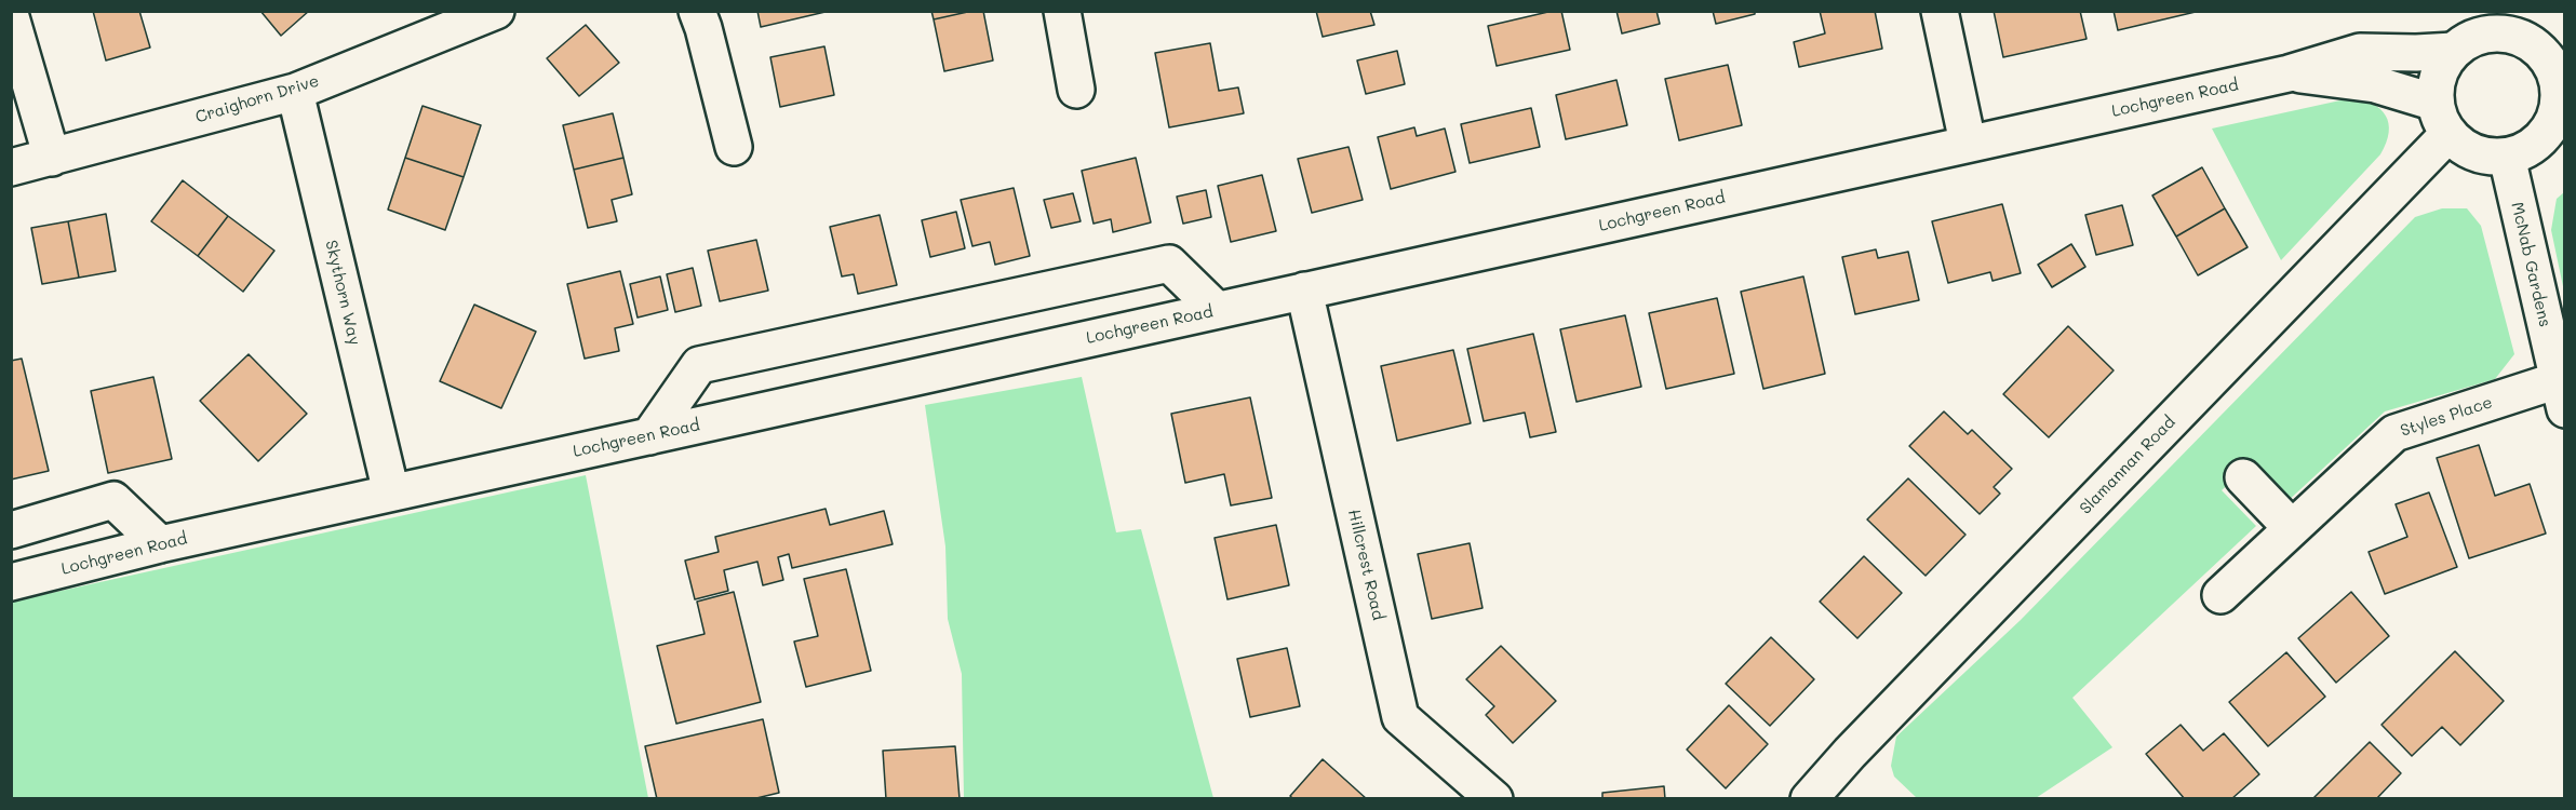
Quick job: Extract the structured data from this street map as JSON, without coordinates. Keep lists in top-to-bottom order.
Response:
{
  "streets": {
    "street": [
      "Lochgreen Road",
      "Craighorn Drive",
      "McNab Gardens",
      "Skythorn Way",
      "Styles Place",
      "Slamannan Road",
      "Hillcrest Road"
    ]
  },
  "crossings": [
    ["Lochgreen Road", "McNab Gardens"],
    ["Lochgreen Road", "Skythorn Way"],
    ["Lochgreen Road", "Slamannan Road"],
    ["Lochgreen Road", "Hillcrest Road"],
    ["Craighorn Drive", "Skythorn Way"],
    ["McNab Gardens", "Styles Place"],
    ["McNab Gardens", "Slamannan Road"]
  ]
}
